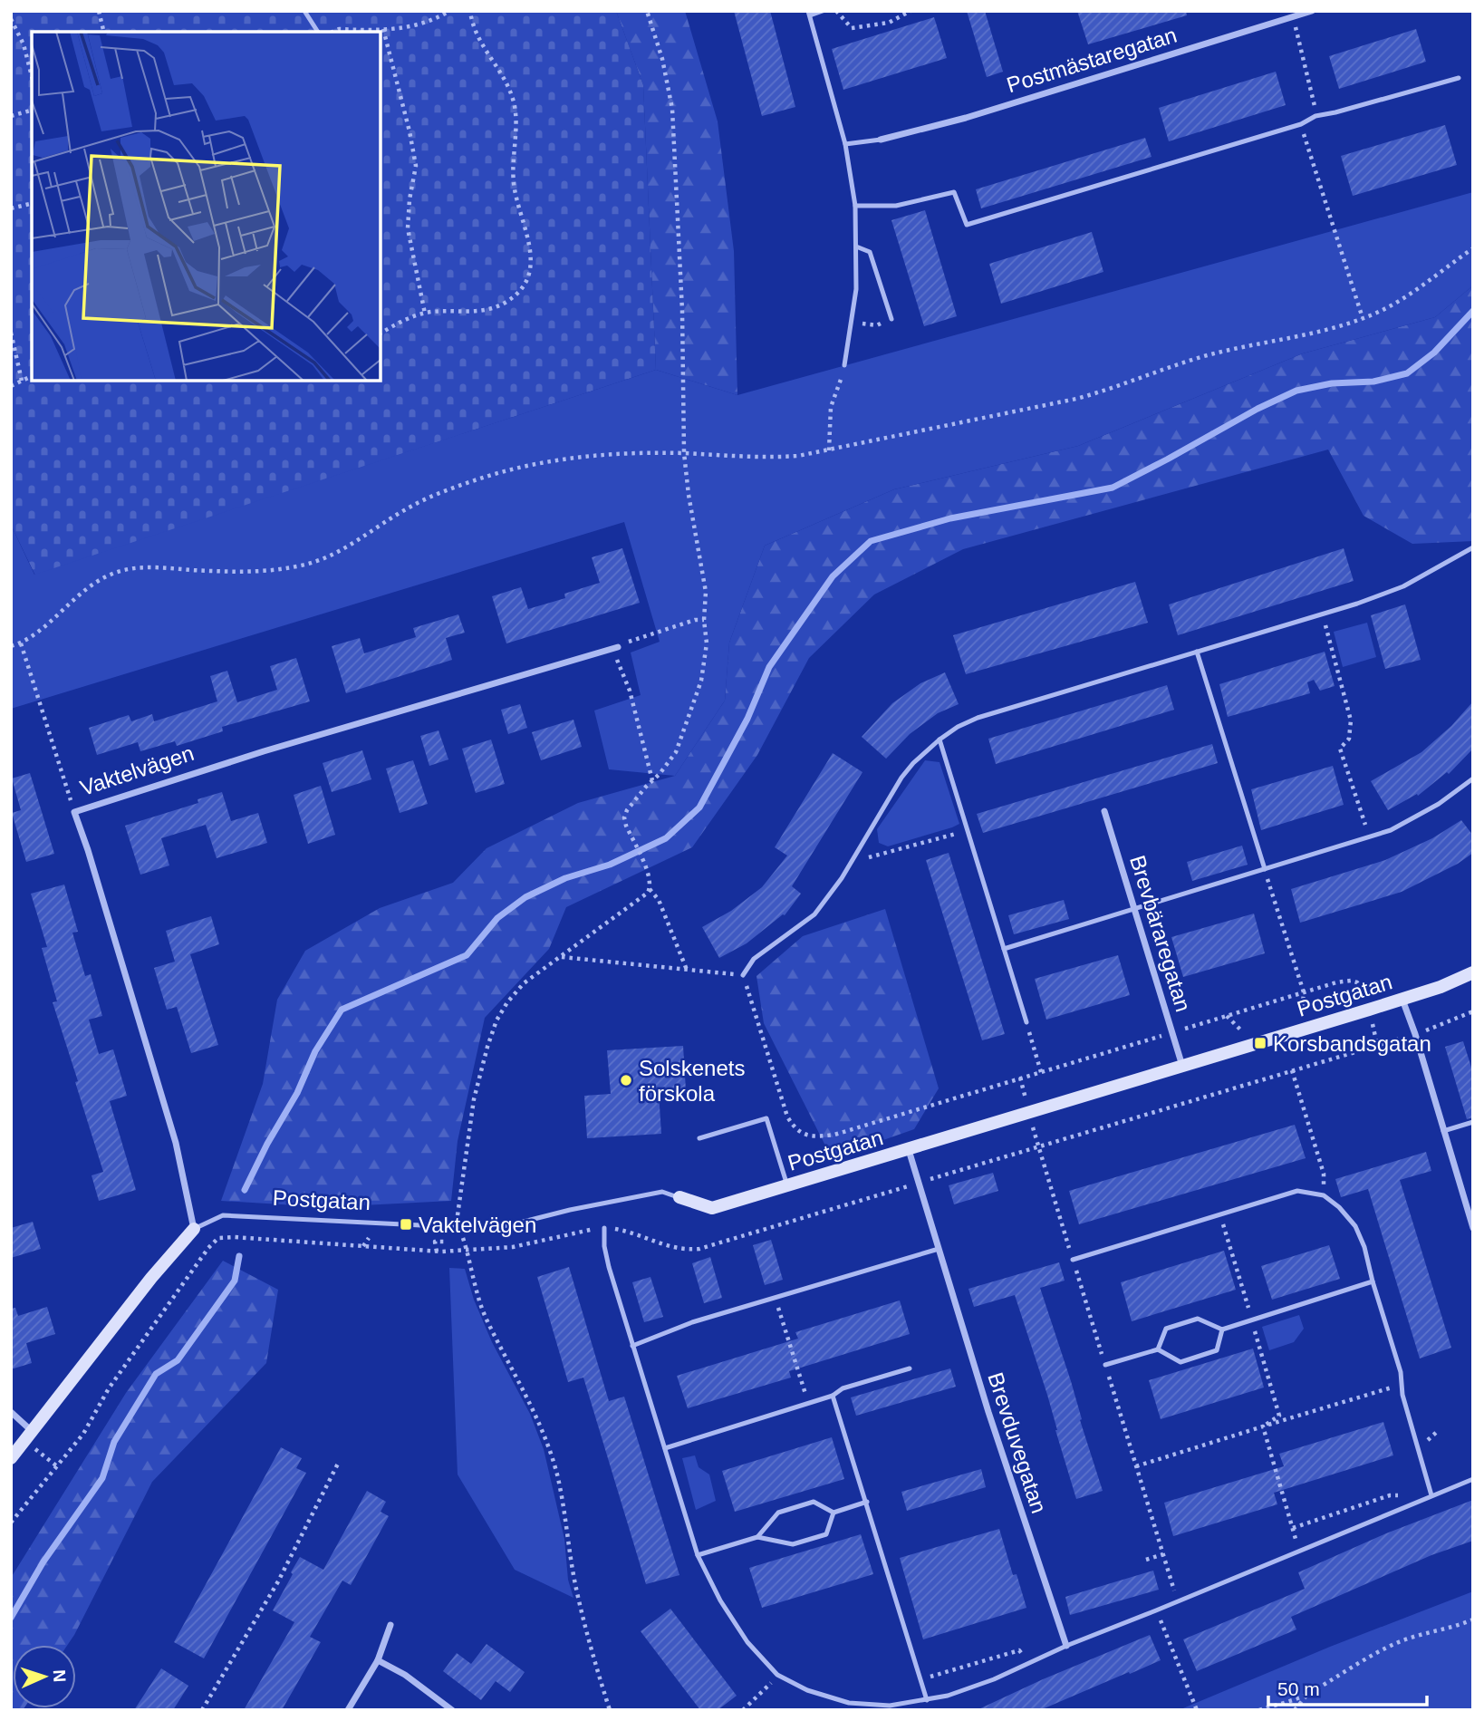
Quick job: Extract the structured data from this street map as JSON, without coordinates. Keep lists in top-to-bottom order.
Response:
{
  "streets": {
    "street": [
      "Postmästaregatan",
      "Vaktelvägen",
      "Brevbäraregatan",
      "Postgatan",
      "Brevduvegatan"
    ]
  },
  "crossings": [
    ["Vaktelvägen", "Postgatan"],
    ["Brevbäraregatan", "Postgatan"],
    ["Postgatan", "Brevduvegatan"]
  ],
  "places": {
    "transit": ["Korsbandsgatan", "Vaktelvägen"],
    "other": ["Solskenets förskola"]
  },
  "scale_bar": "50 m",
  "north": "right"
}
